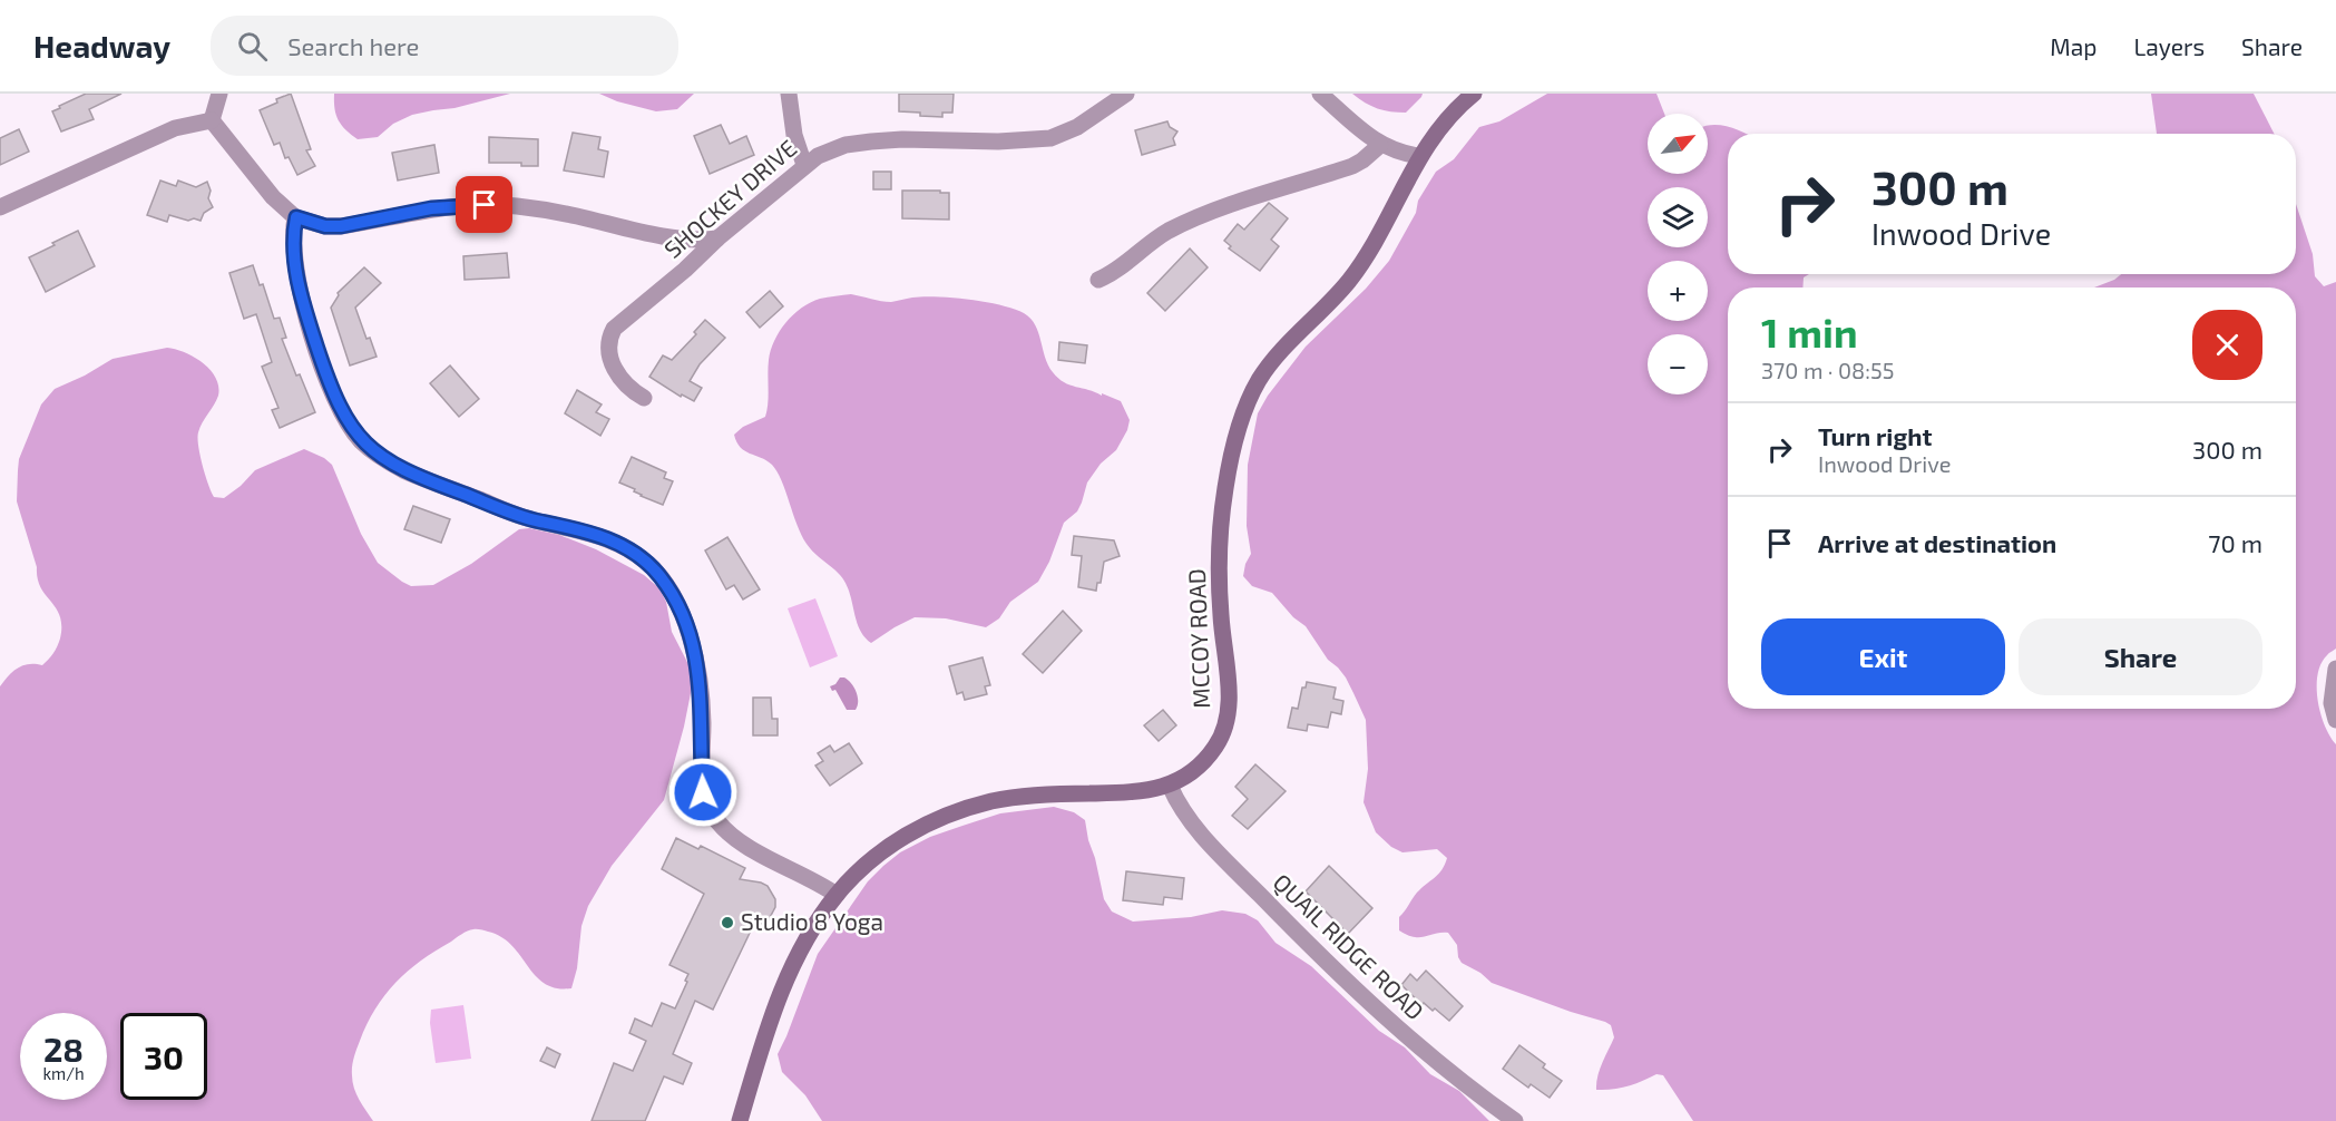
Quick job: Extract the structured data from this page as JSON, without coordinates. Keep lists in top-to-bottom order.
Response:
{
  "streets": {
    "street": ["SHOCKEY DRIVE", "MCCOY ROAD", "QUAIL RIDGE ROAD"]
  },
  "crossings": [
    ["MCCOY ROAD", "QUAIL RIDGE ROAD"]
  ],
  "places": ["Studio 8 Yoga"],
  "north": "top right",
  "page": {
    "header": "Headway",
    "search": "Search here",
    "nav": ["Map", "Layers", "Share"],
    "map_buttons": ["+", "−"],
    "turn": ["300 m", "Inwood Drive"],
    "heading": ["1 min", "370 m · 08:55"],
    "list": [
      {
        "name": "Turn right",
        "note": "Inwood Drive",
        "value": "300 m"
      },
      {
        "name": "Arrive at destination",
        "value": "70 m"
      }
    ],
    "buttons": ["Exit", "Share"],
    "speed": "28 km/h",
    "limit": "30"
  }
}
